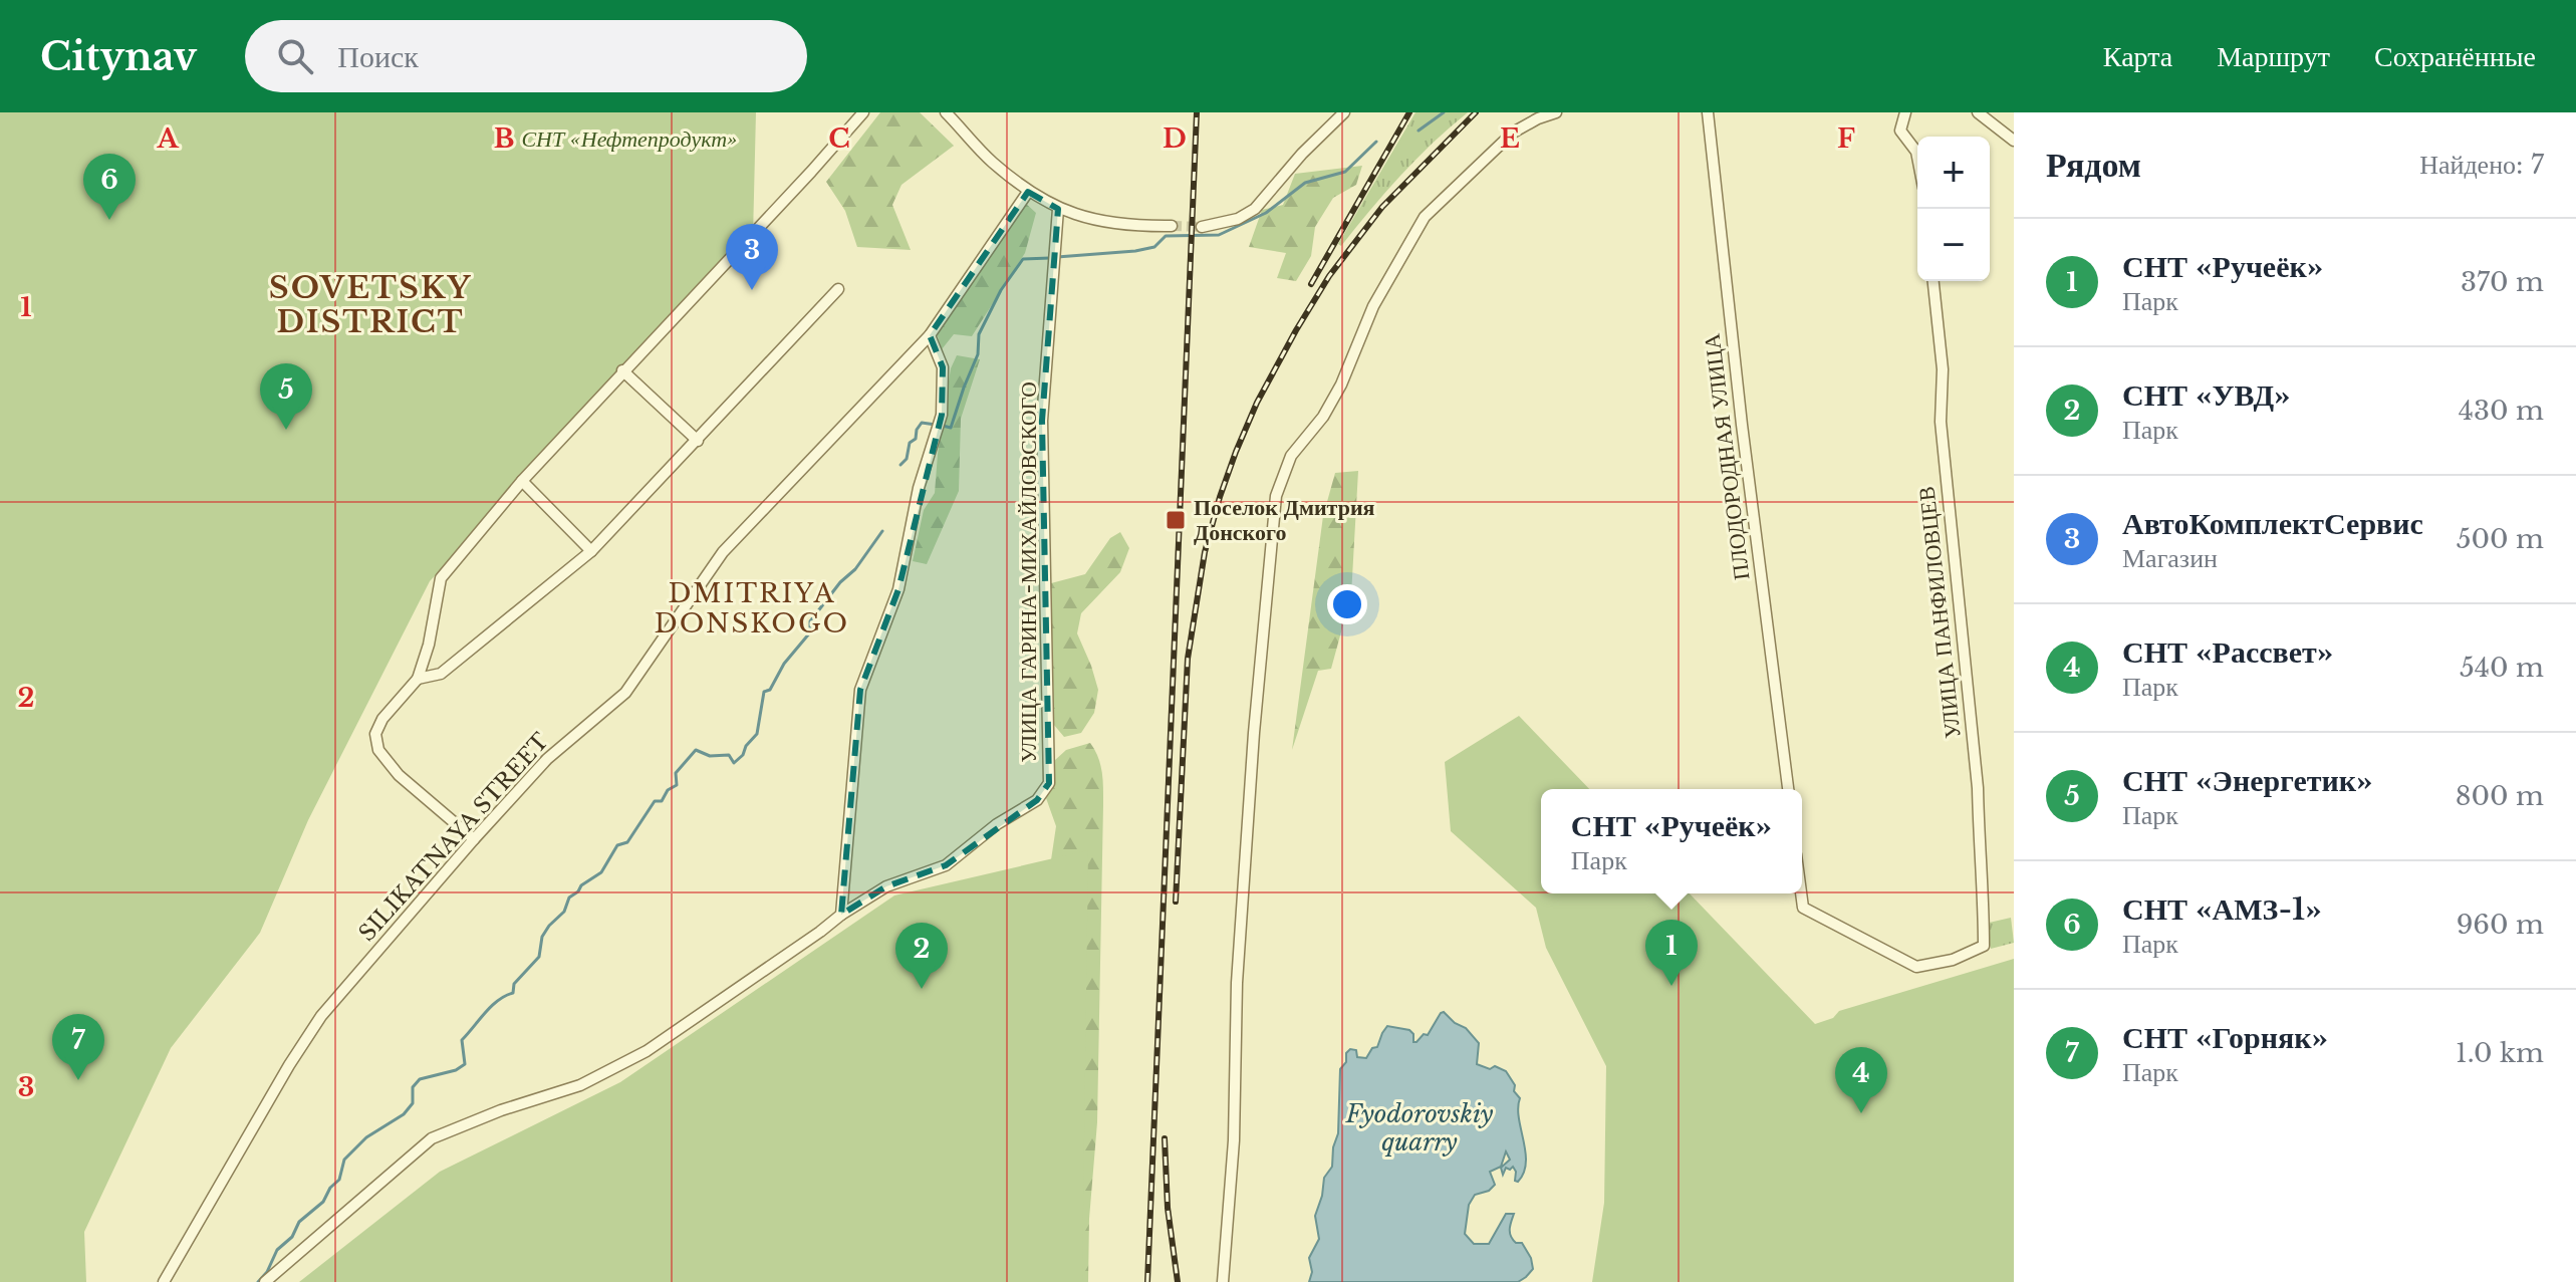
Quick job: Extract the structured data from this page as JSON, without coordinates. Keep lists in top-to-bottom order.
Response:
{
  "streets": {
    "street": [
      "ПЛОДОРОДНАЯ УЛИЦА",
      "УЛИЦА ГАРИНА-МИХАЙЛОВСКОГО",
      "УЛИЦА ПАНФИЛОВЦЕВ",
      "SILIKATNAYA STREET"
    ]
  },
  "districts": ["SOVETSKY DISTRICT", "DMITRIYA DONSKOGO"],
  "water": ["Fyodorovskiy quarry"],
  "parks": ["СНТ «Нефтепродукт»"],
  "places": {
    "transit": ["Поселок Дмитрия Донского"]
  },
  "page": {
    "header": "Citynav",
    "search": "Поиск",
    "nav": ["Карта", "Маршрут", "Сохранённые"],
    "heading": ["Рядом", "Найдено: 7"],
    "map_buttons": ["+", "−"],
    "pins": [
      "6",
      "3",
      "5",
      "1",
      "2",
      "7",
      "4"
    ],
    "list": [
      {
        "mark": "1",
        "name": "СНТ «Ручеёк»",
        "note": "Парк",
        "value": "370 m"
      },
      {
        "mark": "2",
        "name": "СНТ «УВД»",
        "note": "Парк",
        "value": "430 m"
      },
      {
        "mark": "3",
        "name": "АвтоКомплектСервис",
        "note": "Магазин",
        "value": "500 m"
      },
      {
        "mark": "4",
        "name": "СНТ «Рассвет»",
        "note": "Парк",
        "value": "540 m"
      },
      {
        "mark": "5",
        "name": "СНТ «Энергетик»",
        "note": "Парк",
        "value": "800 m"
      },
      {
        "mark": "6",
        "name": "СНТ «АМЗ-1»",
        "note": "Парк",
        "value": "960 m"
      },
      {
        "mark": "7",
        "name": "СНТ «Горняк»",
        "note": "Парк",
        "value": "1.0 km"
      }
    ],
    "popup": ["СНТ «Ручеёк»", "Парк"]
  },
  "grid": {
    "columns": [
      "A",
      "B",
      "C",
      "D",
      "E",
      "F"
    ],
    "rows": ["1", "2", "3"]
  }
}
